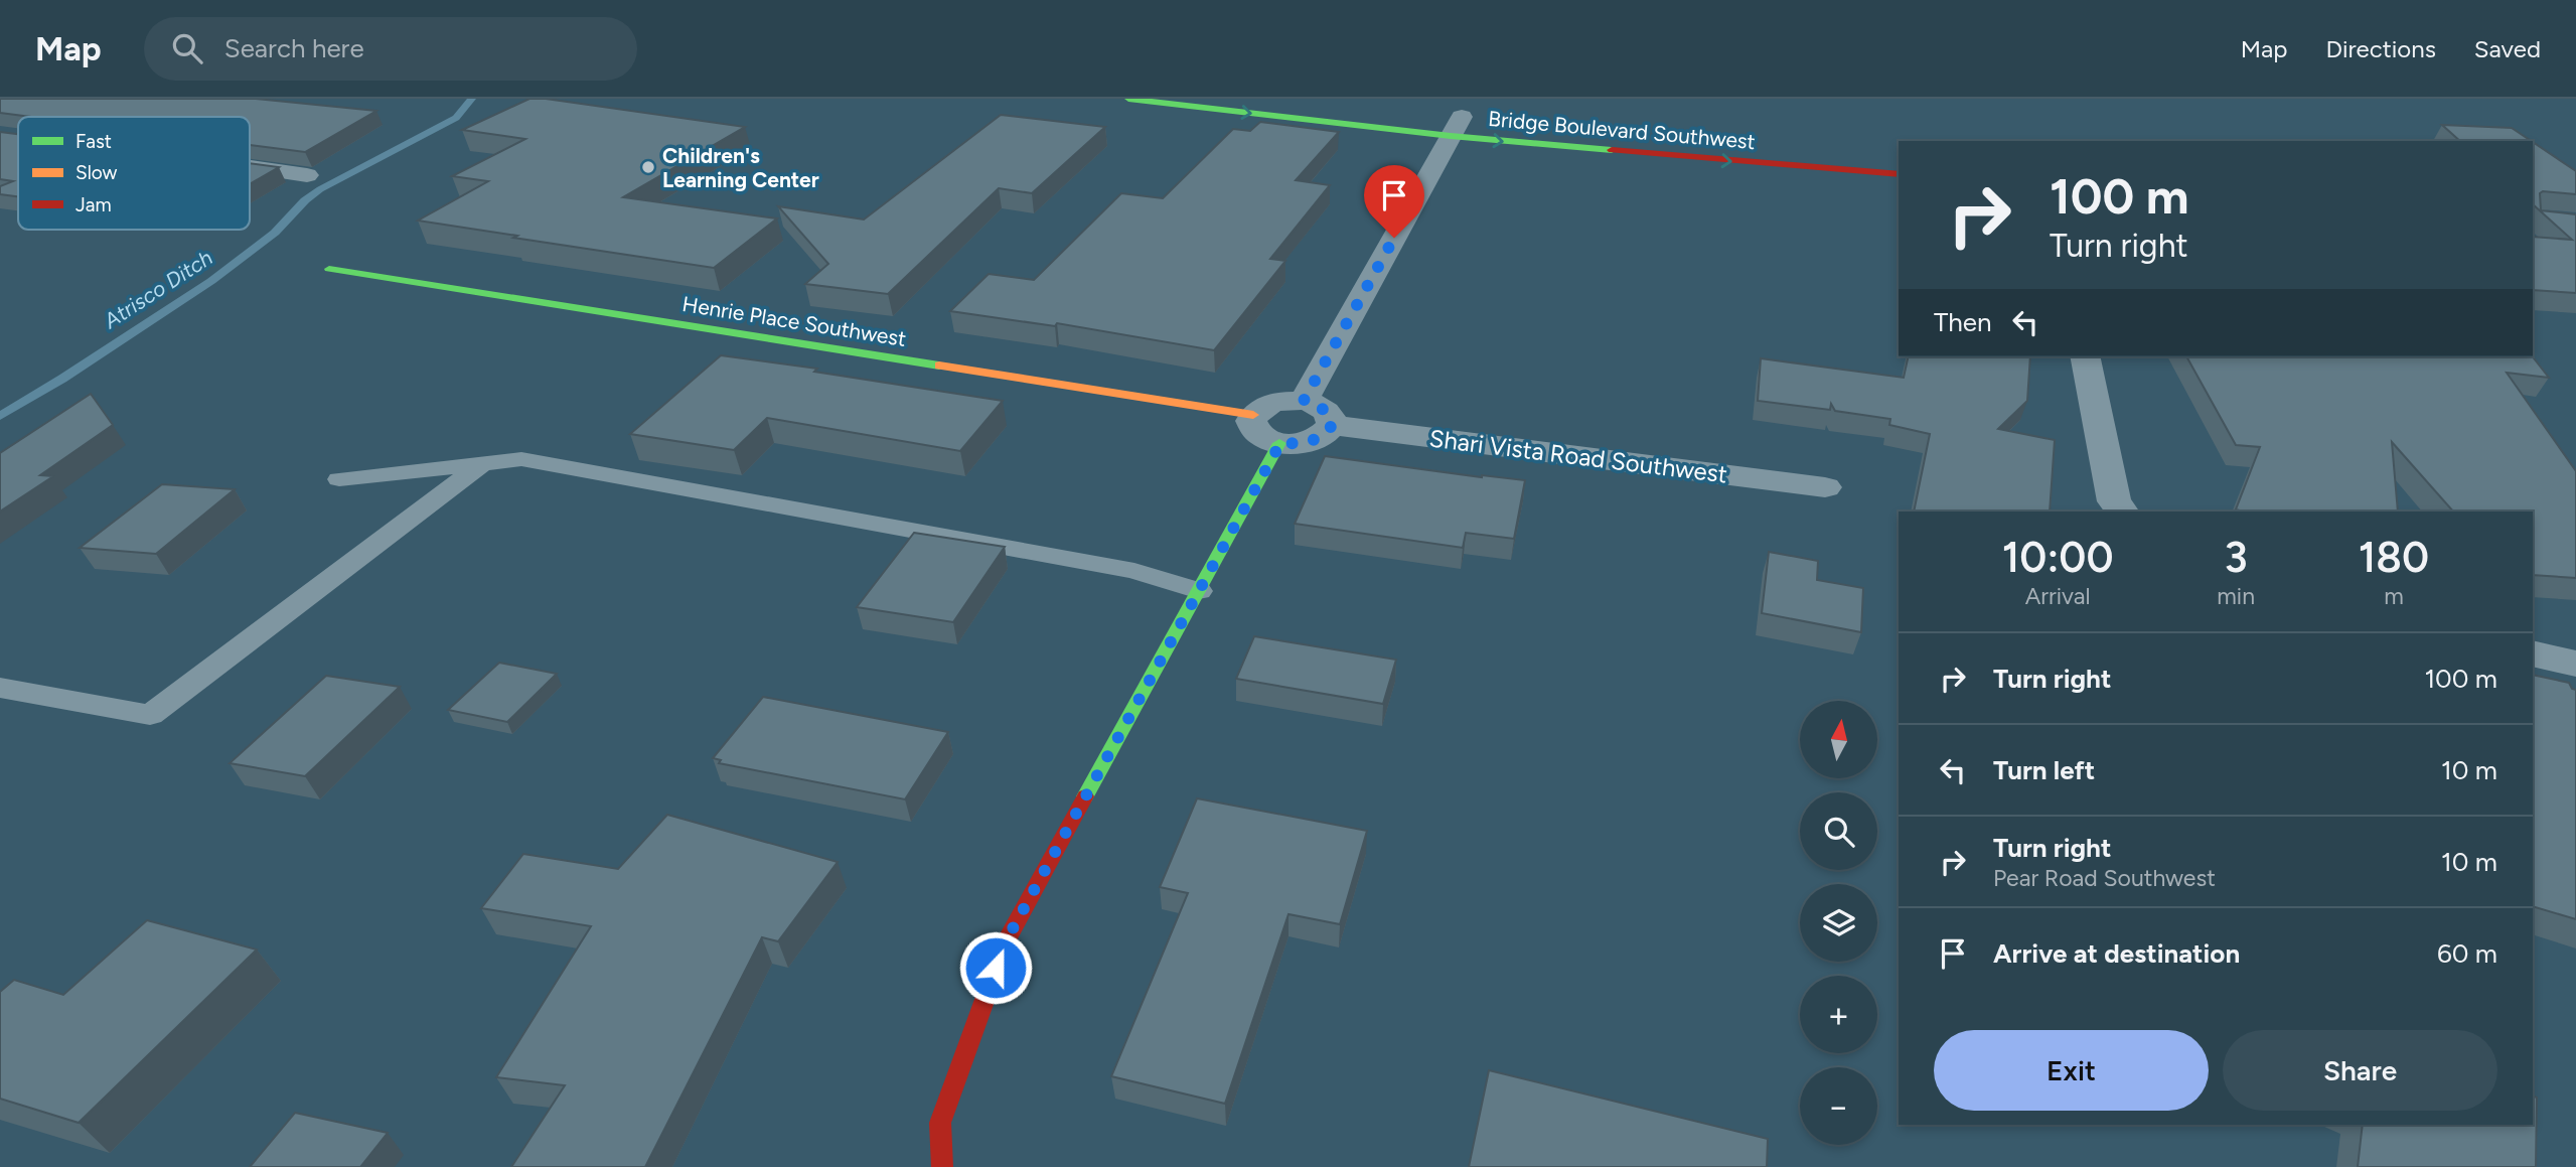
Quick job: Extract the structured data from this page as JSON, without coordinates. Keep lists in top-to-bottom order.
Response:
{
  "streets": {
    "street": ["Bridge Boulevard Southwest", "Henrie Place Southwest", "Shari Vista Road Southwest"]
  },
  "one_way": ["Bridge Boulevard Southwest"],
  "water": ["Atrisco Ditch"],
  "places": ["Children's Learning Center"],
  "legend": ["Fast", "Slow", "Jam"],
  "north": "top",
  "page": {
    "header": "Map",
    "search": "Search here",
    "nav": ["Map", "Directions", "Saved"],
    "turn": ["100 m", "Turn right"],
    "then": "Then",
    "eta": [
      "10:00",
      "Arrival",
      "3",
      "min",
      "180",
      "m"
    ],
    "list": [
      {
        "name": "Turn right",
        "value": "100 m"
      },
      {
        "name": "Turn left",
        "value": "10 m"
      },
      {
        "name": "Turn right",
        "note": "Pear Road Southwest",
        "value": "10 m"
      },
      {
        "name": "Arrive at destination",
        "value": "60 m"
      }
    ],
    "map_buttons": ["+", "−"],
    "buttons": ["Exit", "Share"]
  }
}
